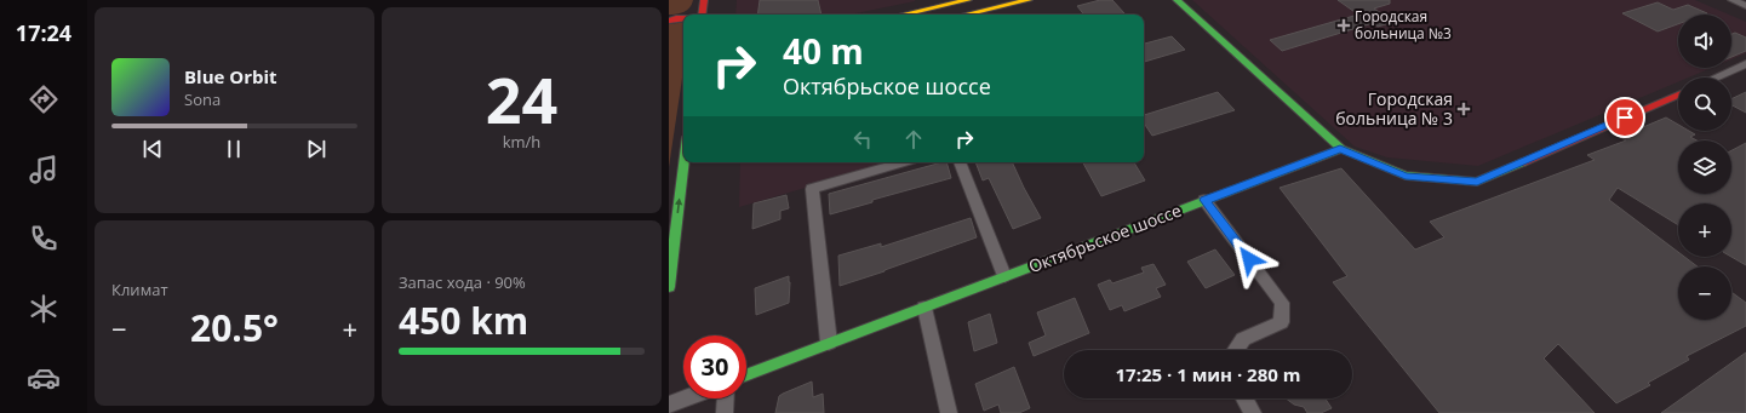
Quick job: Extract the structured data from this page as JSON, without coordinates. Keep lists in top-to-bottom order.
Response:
{
  "streets": {
    "street": ["Октябрьское шоссе"]
  },
  "places": {
    "health": ["Городская больница №3", "Городская больница № 3"]
  },
  "page": {
    "tabs": "17:24",
    "tile": [
      ["24", "km/h"],
      "Климат",
      ["Запас хода · 90%", "450 km"]
    ],
    "map_buttons": ["+", "−"],
    "turn": ["40 m", "Октябрьское шоссе"],
    "song": ["Blue Orbit", "Sona"],
    "heat": ["−", "20.5°", "+"],
    "limit": "30",
    "trip": "17:25 · 1 мин · 280 m"
  }
}
